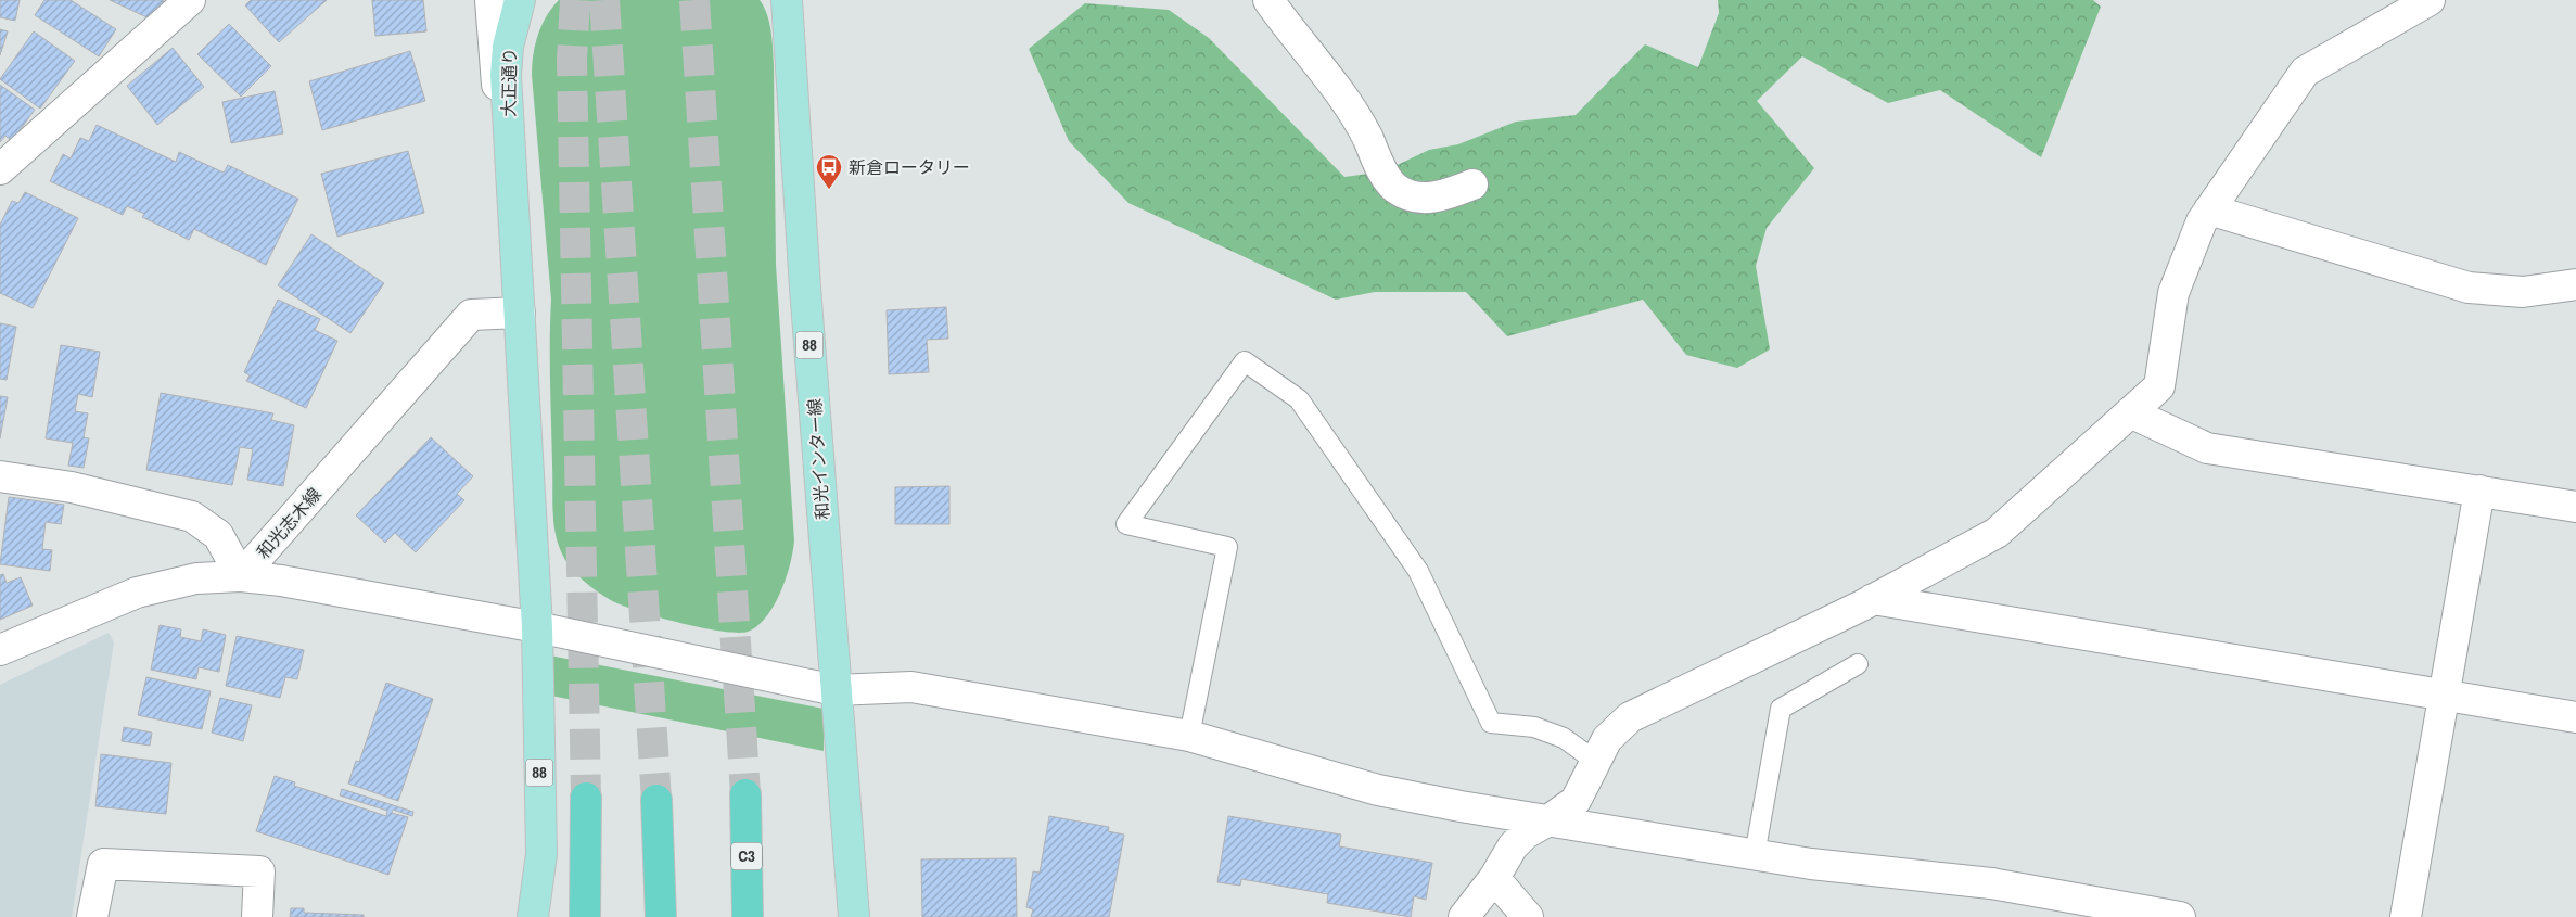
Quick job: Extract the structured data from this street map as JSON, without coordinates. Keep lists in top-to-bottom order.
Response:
{
  "streets": {
    "highway": ["C3"],
    "main road": ["大正通り", "88", "和光インター線"],
    "street": ["和光志木線"]
  },
  "crossings": [
    ["大正通り", "88"],
    ["88", "和光志木線"]
  ],
  "places": {
    "bus stop": ["新倉ロータリー"]
  }
}
